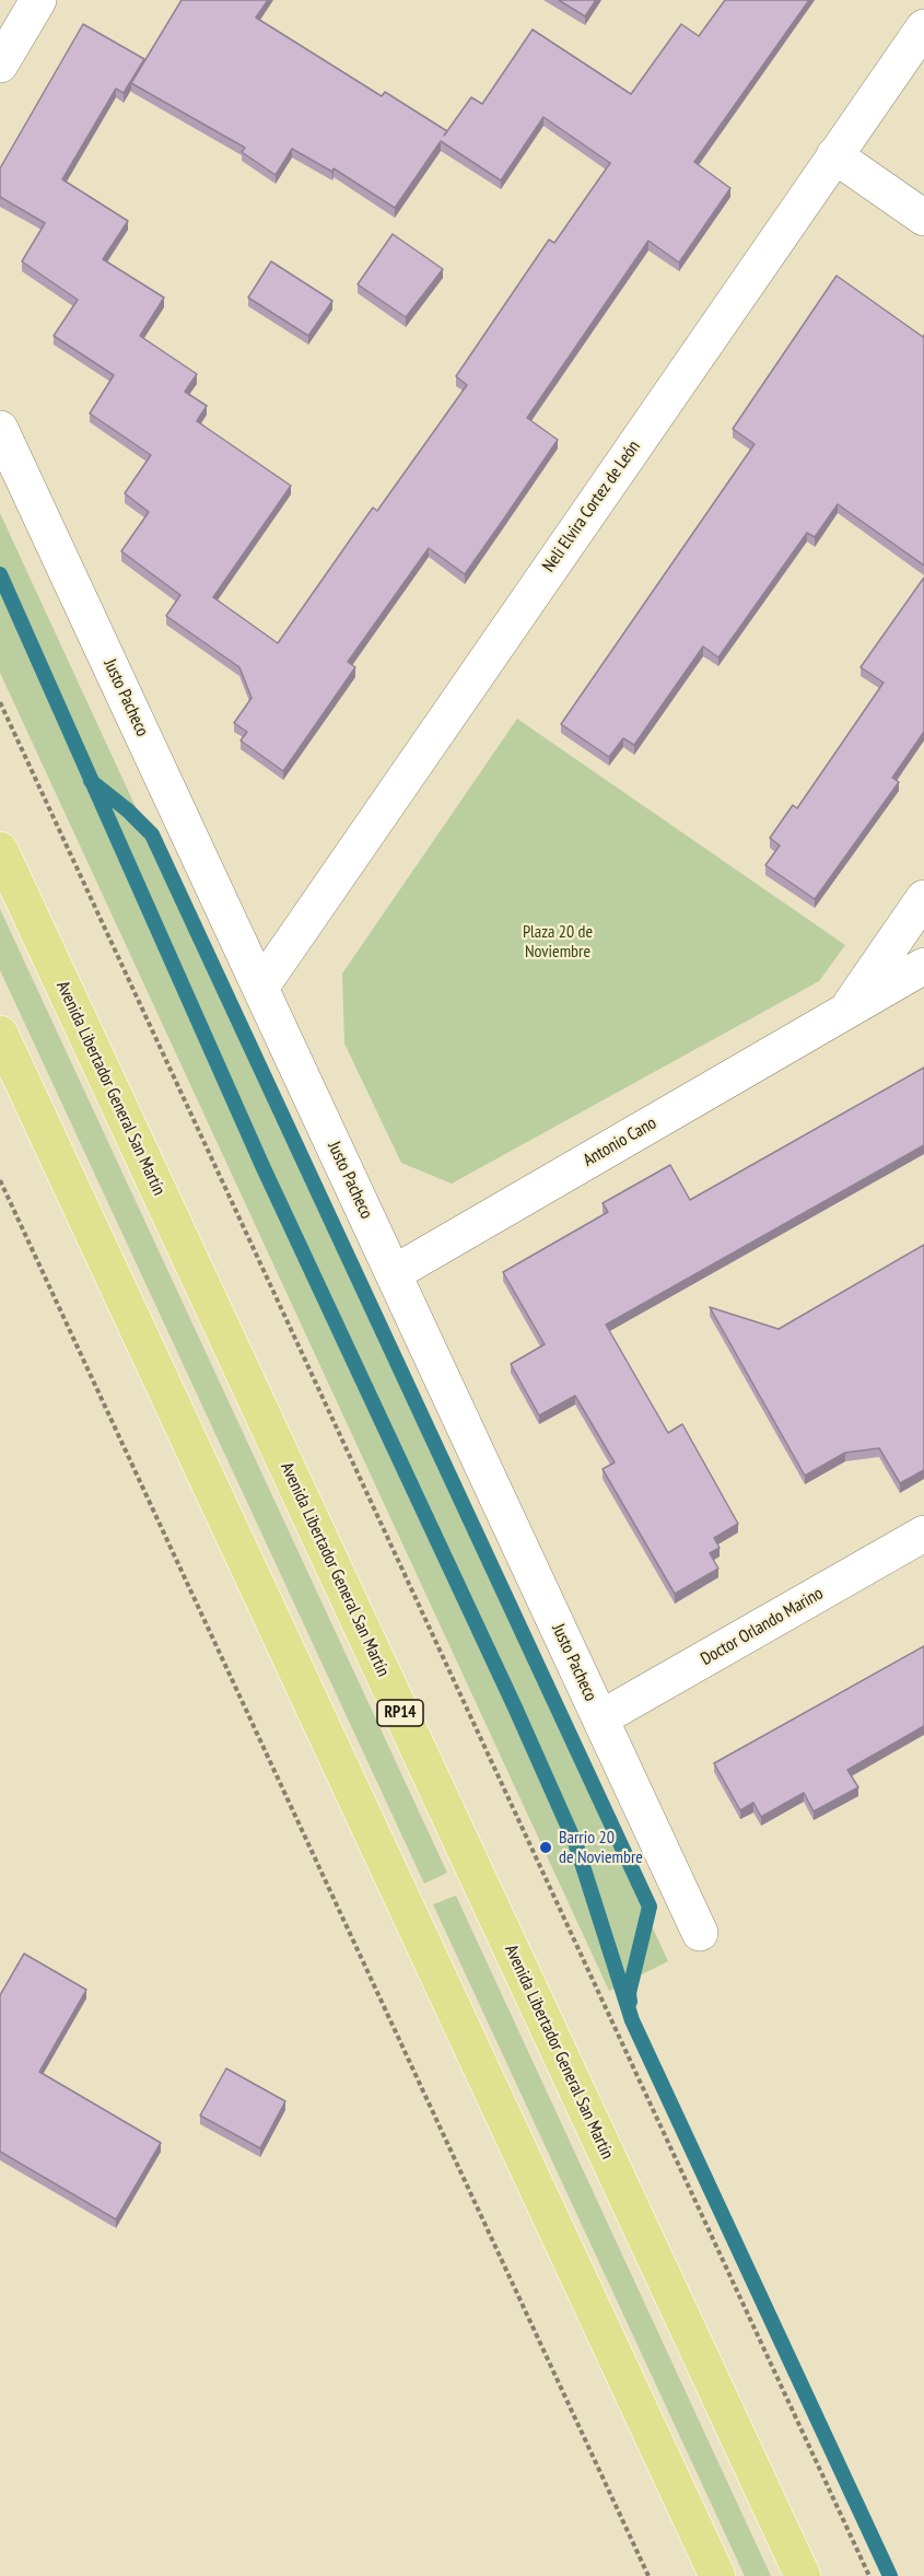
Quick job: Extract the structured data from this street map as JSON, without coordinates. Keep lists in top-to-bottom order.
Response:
{
  "streets": {
    "main road": ["Avenida Libertador General San Martín", "RP14"],
    "street": [
      "Neli Elvira Cortez de León",
      "Justo Pacheco",
      "Antonio Cano",
      "Doctor Orlando Marino"
    ]
  },
  "crossings": [
    ["Neli Elvira Cortez de León", "Justo Pacheco"],
    ["Justo Pacheco", "Antonio Cano"],
    ["Justo Pacheco", "Doctor Orlando Marino"]
  ],
  "parks": ["Plaza 20 de Noviembre"],
  "places": ["Barrio 20 de Noviembre"]
}
